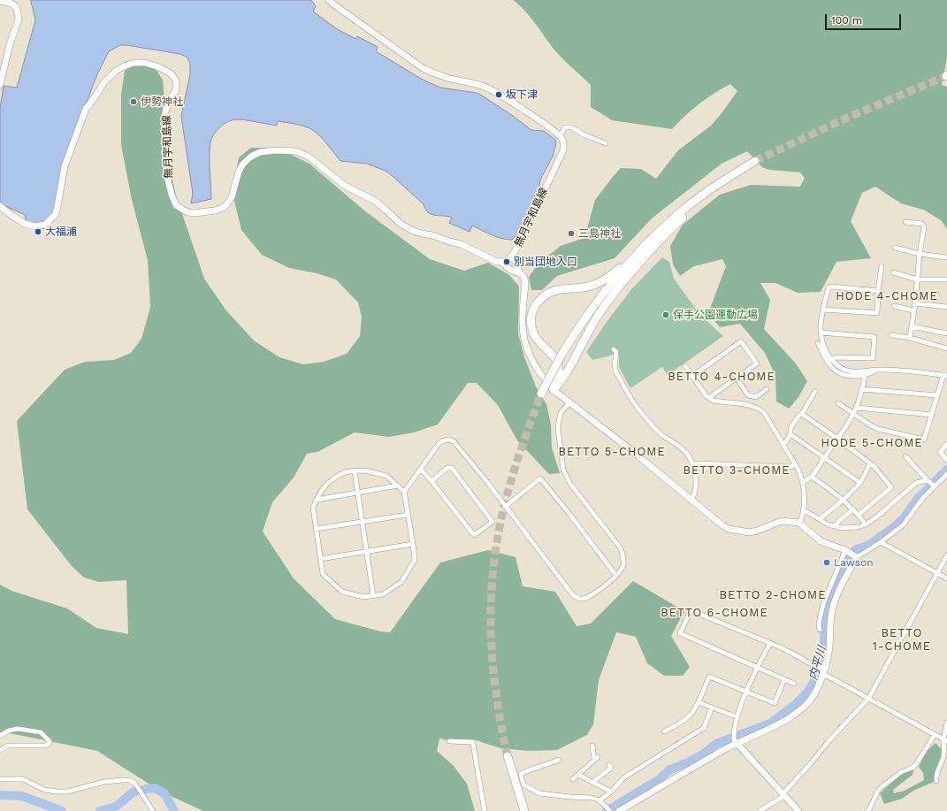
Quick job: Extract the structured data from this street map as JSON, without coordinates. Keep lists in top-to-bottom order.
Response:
{
  "streets": {
    "main road": ["無月宇和島線"]
  },
  "districts": [
    "HODE 4-CHOME",
    "BETTO 4-CHOME",
    "HODE 5-CHOME",
    "BETTO 5-CHOME",
    "BETTO 3-CHOME",
    "BETTO 2-CHOME",
    "BETTO 6-CHOME",
    "BETTO 1-CHOME"
  ],
  "water": ["内平川"],
  "places": [
    "坂下津",
    "伊勢神社",
    "大福浦",
    "三島神社",
    "別当団地入口",
    "保手公園運動広場",
    "Lawson"
  ],
  "scale_bar": "100 m"
}
